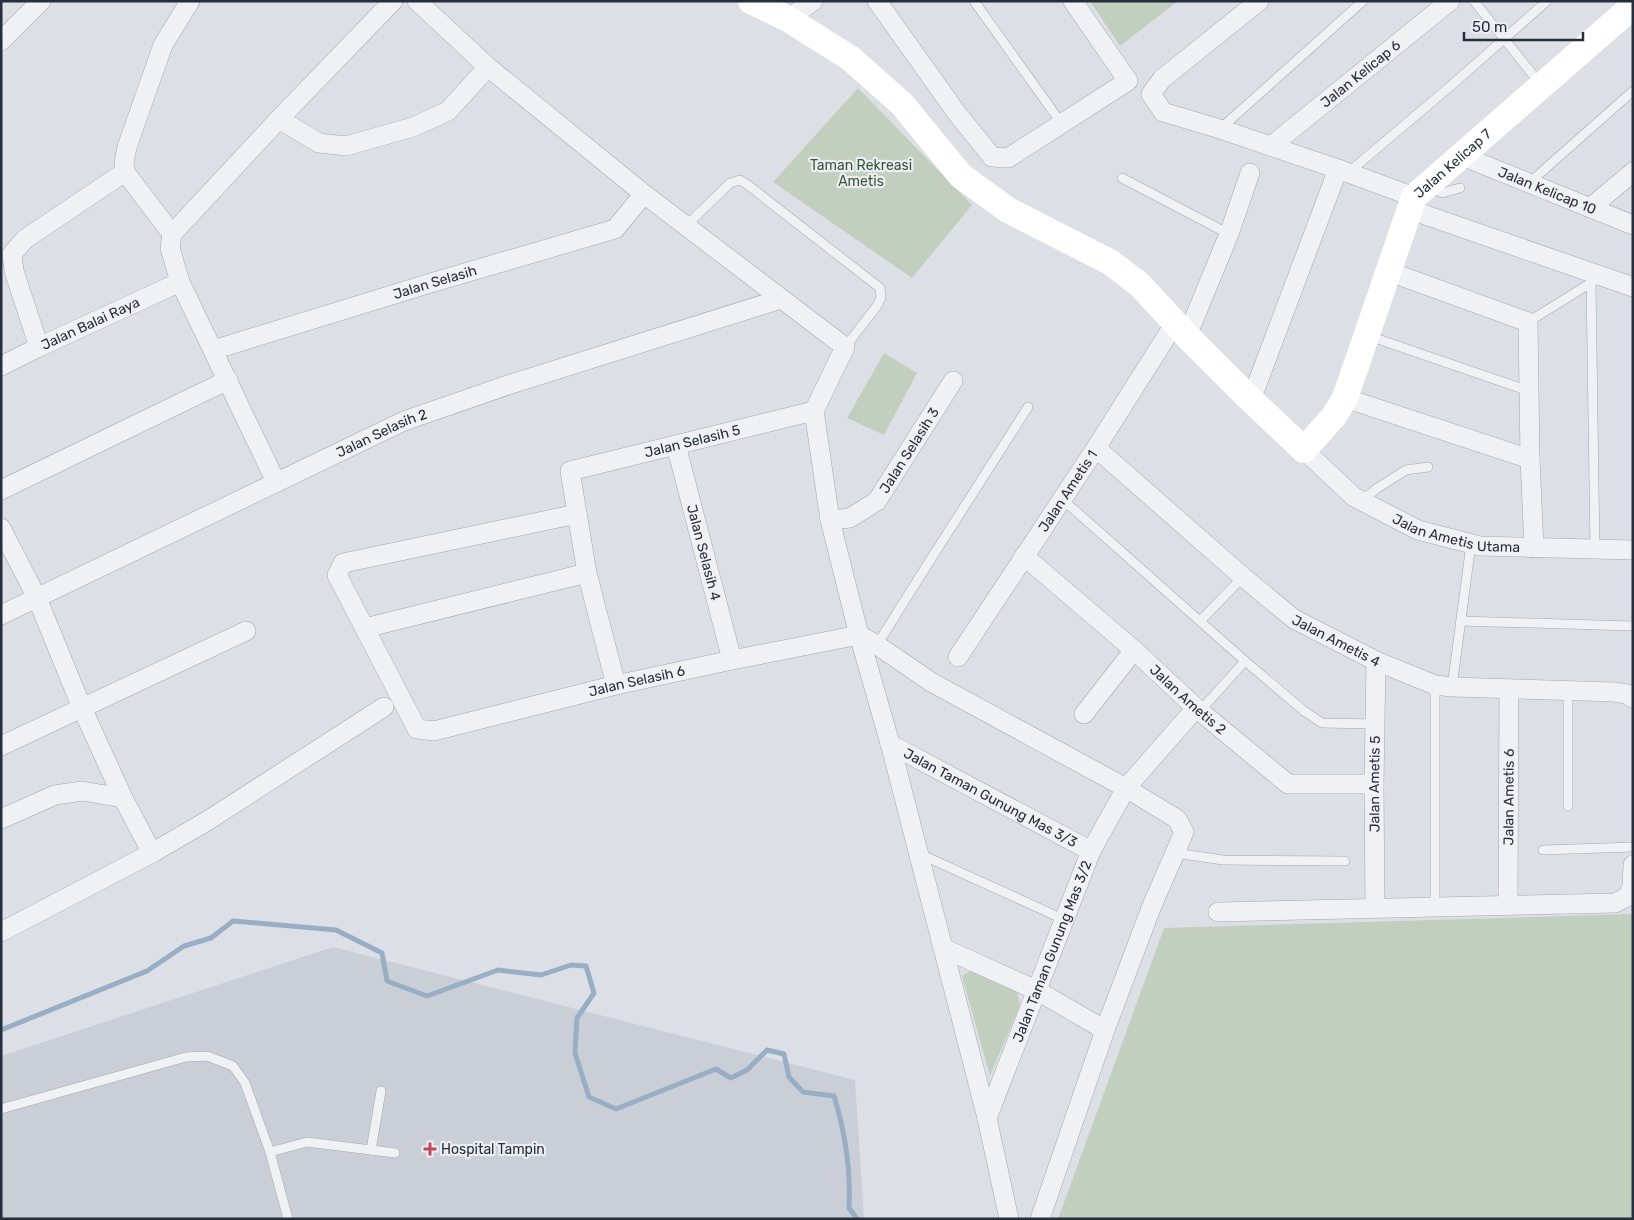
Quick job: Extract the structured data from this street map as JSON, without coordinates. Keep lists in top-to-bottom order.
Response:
{
  "streets": {
    "street": [
      "Jalan Kelicap 6",
      "Jalan Kelicap 7",
      "Jalan Kelicap 10",
      "Jalan Selasih",
      "Jalan Balai Raya",
      "Jalan Selasih 2",
      "Jalan Selasih 5",
      "Jalan Selasih 3",
      "Jalan Ametis 1",
      "Jalan Ametis Utama",
      "Jalan Selasih 4",
      "Jalan Ametis 4",
      "Jalan Selasih 6",
      "Jalan Ametis 2",
      "Jalan Ametis 5",
      "Jalan Ametis 6",
      "Jalan Taman Gunung Mas 3/3",
      "Jalan Taman Gunung Mas 3/2"
    ]
  },
  "crossings": [
    ["Jalan Kelicap 7", "Jalan Kelicap 10"],
    ["Jalan Kelicap 7", "Jalan Ametis Utama"],
    ["Jalan Selasih 5", "Jalan Selasih 4"],
    ["Jalan Ametis 1", "Jalan Ametis 4"],
    ["Jalan Ametis 1", "Jalan Ametis 2"],
    ["Jalan Selasih 4", "Jalan Selasih 6"],
    ["Jalan Ametis 4", "Jalan Ametis 5"],
    ["Jalan Ametis 4", "Jalan Ametis 6"],
    ["Jalan Ametis 2", "Jalan Ametis 5"],
    ["Jalan Ametis 2", "Jalan Taman Gunung Mas 3/2"],
    ["Jalan Taman Gunung Mas 3/3", "Jalan Taman Gunung Mas 3/2"]
  ],
  "parks": ["Taman Rekreasi Ametis"],
  "places": {
    "health": ["Hospital Tampin"]
  },
  "scale_bar": "50 m"
}
